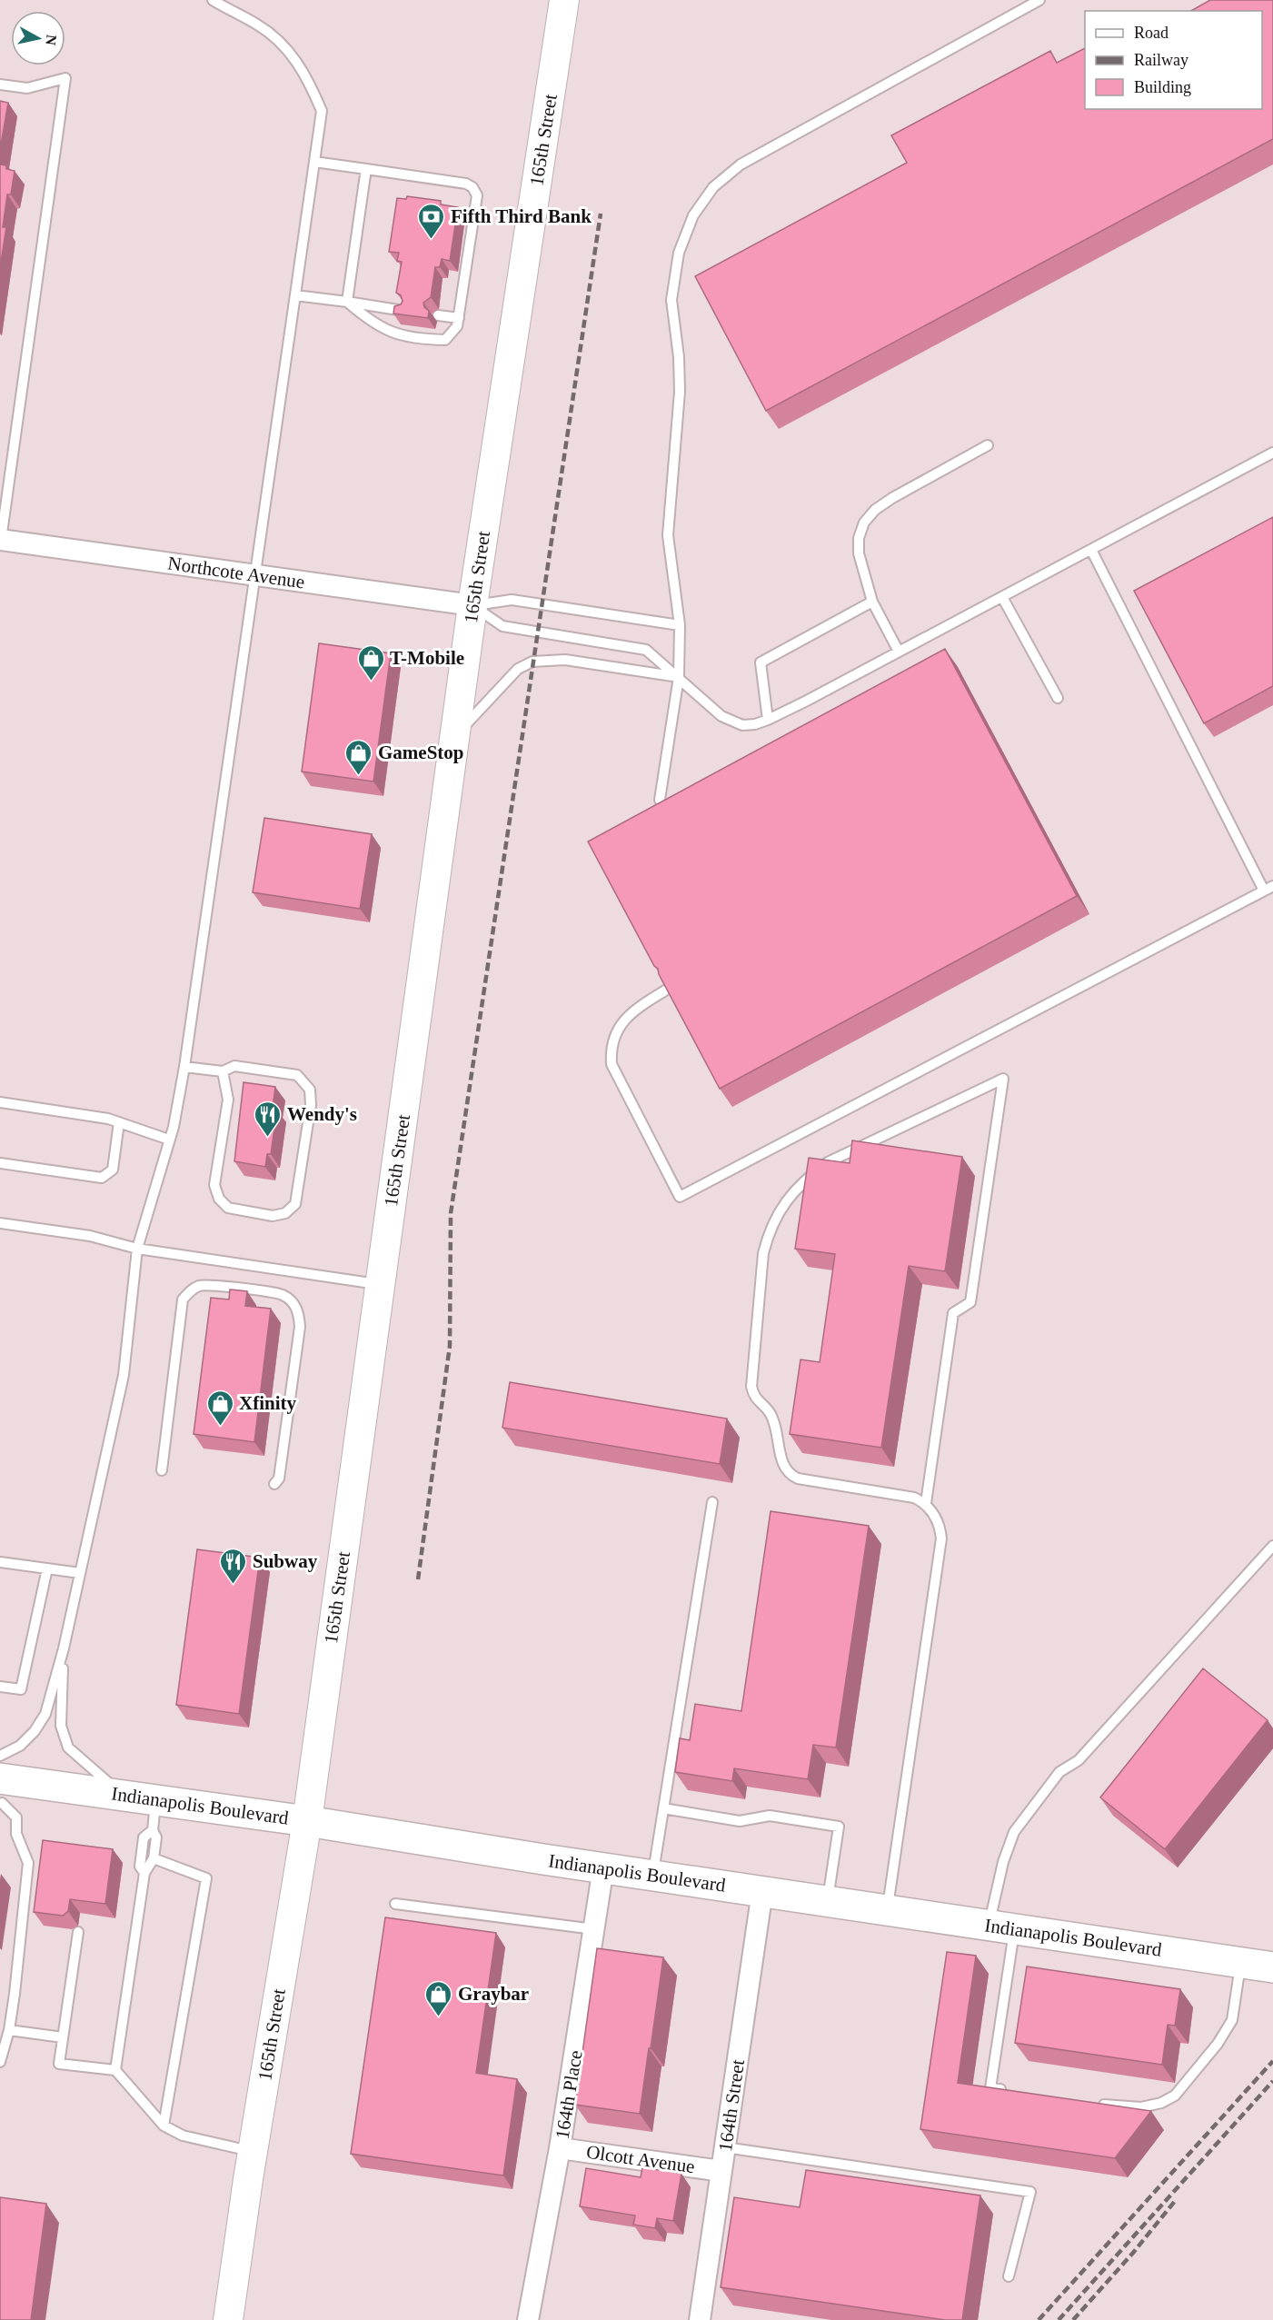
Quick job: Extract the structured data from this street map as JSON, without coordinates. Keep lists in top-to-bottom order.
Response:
{
  "streets": {
    "main road": ["165th Street", "Indianapolis Boulevard"],
    "street": [
      "Northcote Avenue",
      "164th Place",
      "164th Street",
      "Olcott Avenue"
    ]
  },
  "crossings": [
    ["165th Street", "Northcote Avenue"],
    ["165th Street", "Indianapolis Boulevard"],
    ["Indianapolis Boulevard", "164th Place"],
    ["Indianapolis Boulevard", "164th Street"],
    ["164th Place", "Olcott Avenue"],
    ["164th Street", "Olcott Avenue"]
  ],
  "places": {
    "bank": ["Fifth Third Bank"],
    "shop": [
      "T-Mobile",
      "GameStop",
      "Xfinity",
      "Graybar"
    ],
    "restaurant": ["Wendy's", "Subway"]
  },
  "legend": ["Road", "Railway", "Building"],
  "north": "right"
}
